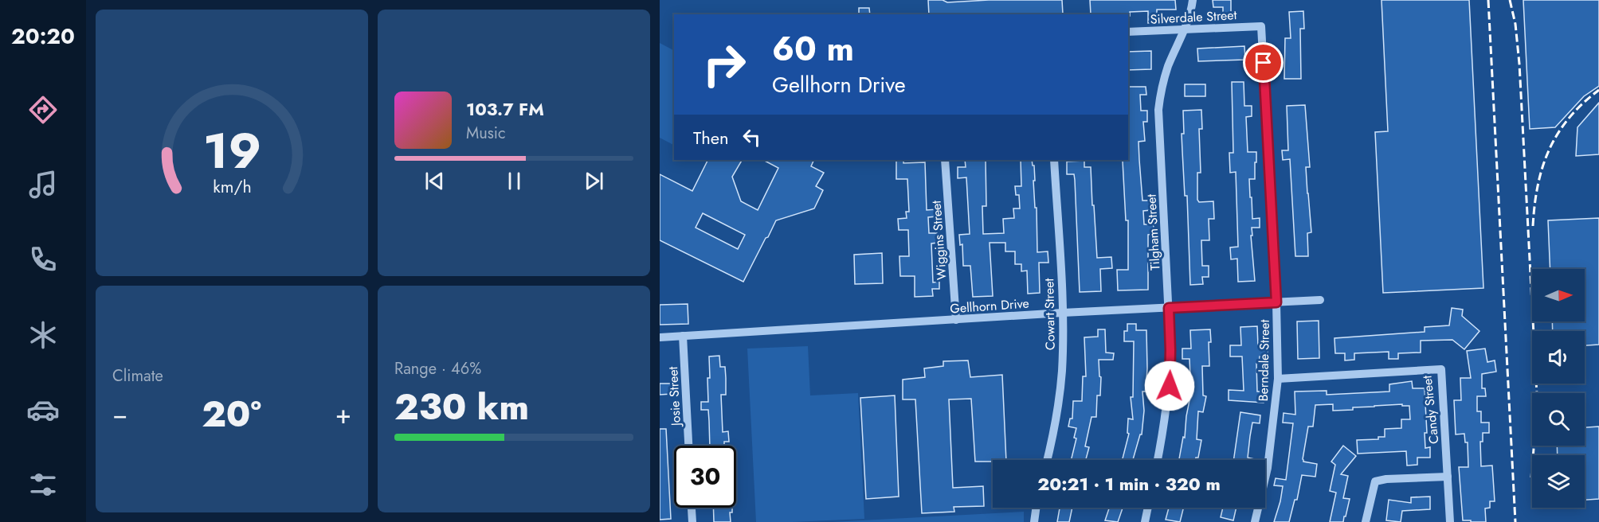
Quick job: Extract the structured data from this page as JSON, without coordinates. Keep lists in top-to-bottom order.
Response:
{
  "streets": {
    "street": [
      "Silverdale Street",
      "Tilgham Street",
      "Wiggins Street",
      "Gellhorn Drive",
      "Cowart Street",
      "Berndale Street",
      "Josie Street",
      "Candy Street"
    ]
  },
  "crossings": [
    ["Silverdale Street", "Tilgham Street"],
    ["Silverdale Street", "Berndale Street"],
    ["Tilgham Street", "Gellhorn Drive"],
    ["Wiggins Street", "Gellhorn Drive"],
    ["Gellhorn Drive", "Cowart Street"],
    ["Gellhorn Drive", "Berndale Street"],
    ["Gellhorn Drive", "Josie Street"],
    ["Berndale Street", "Candy Street"]
  ],
  "north": "right",
  "page": {
    "tabs": "20:20",
    "turn": ["60 m", "Gellhorn Drive"],
    "song": ["103.7 FM", "Music"],
    "then": "Then",
    "tile": [
      "Climate",
      ["Range · 46%", "230 km"]
    ],
    "heat": ["−", "20°", "+"],
    "limit": "30",
    "trip": "20:21 · 1 min · 320 m",
    "gauge": ["19", "km/h"]
  }
}
